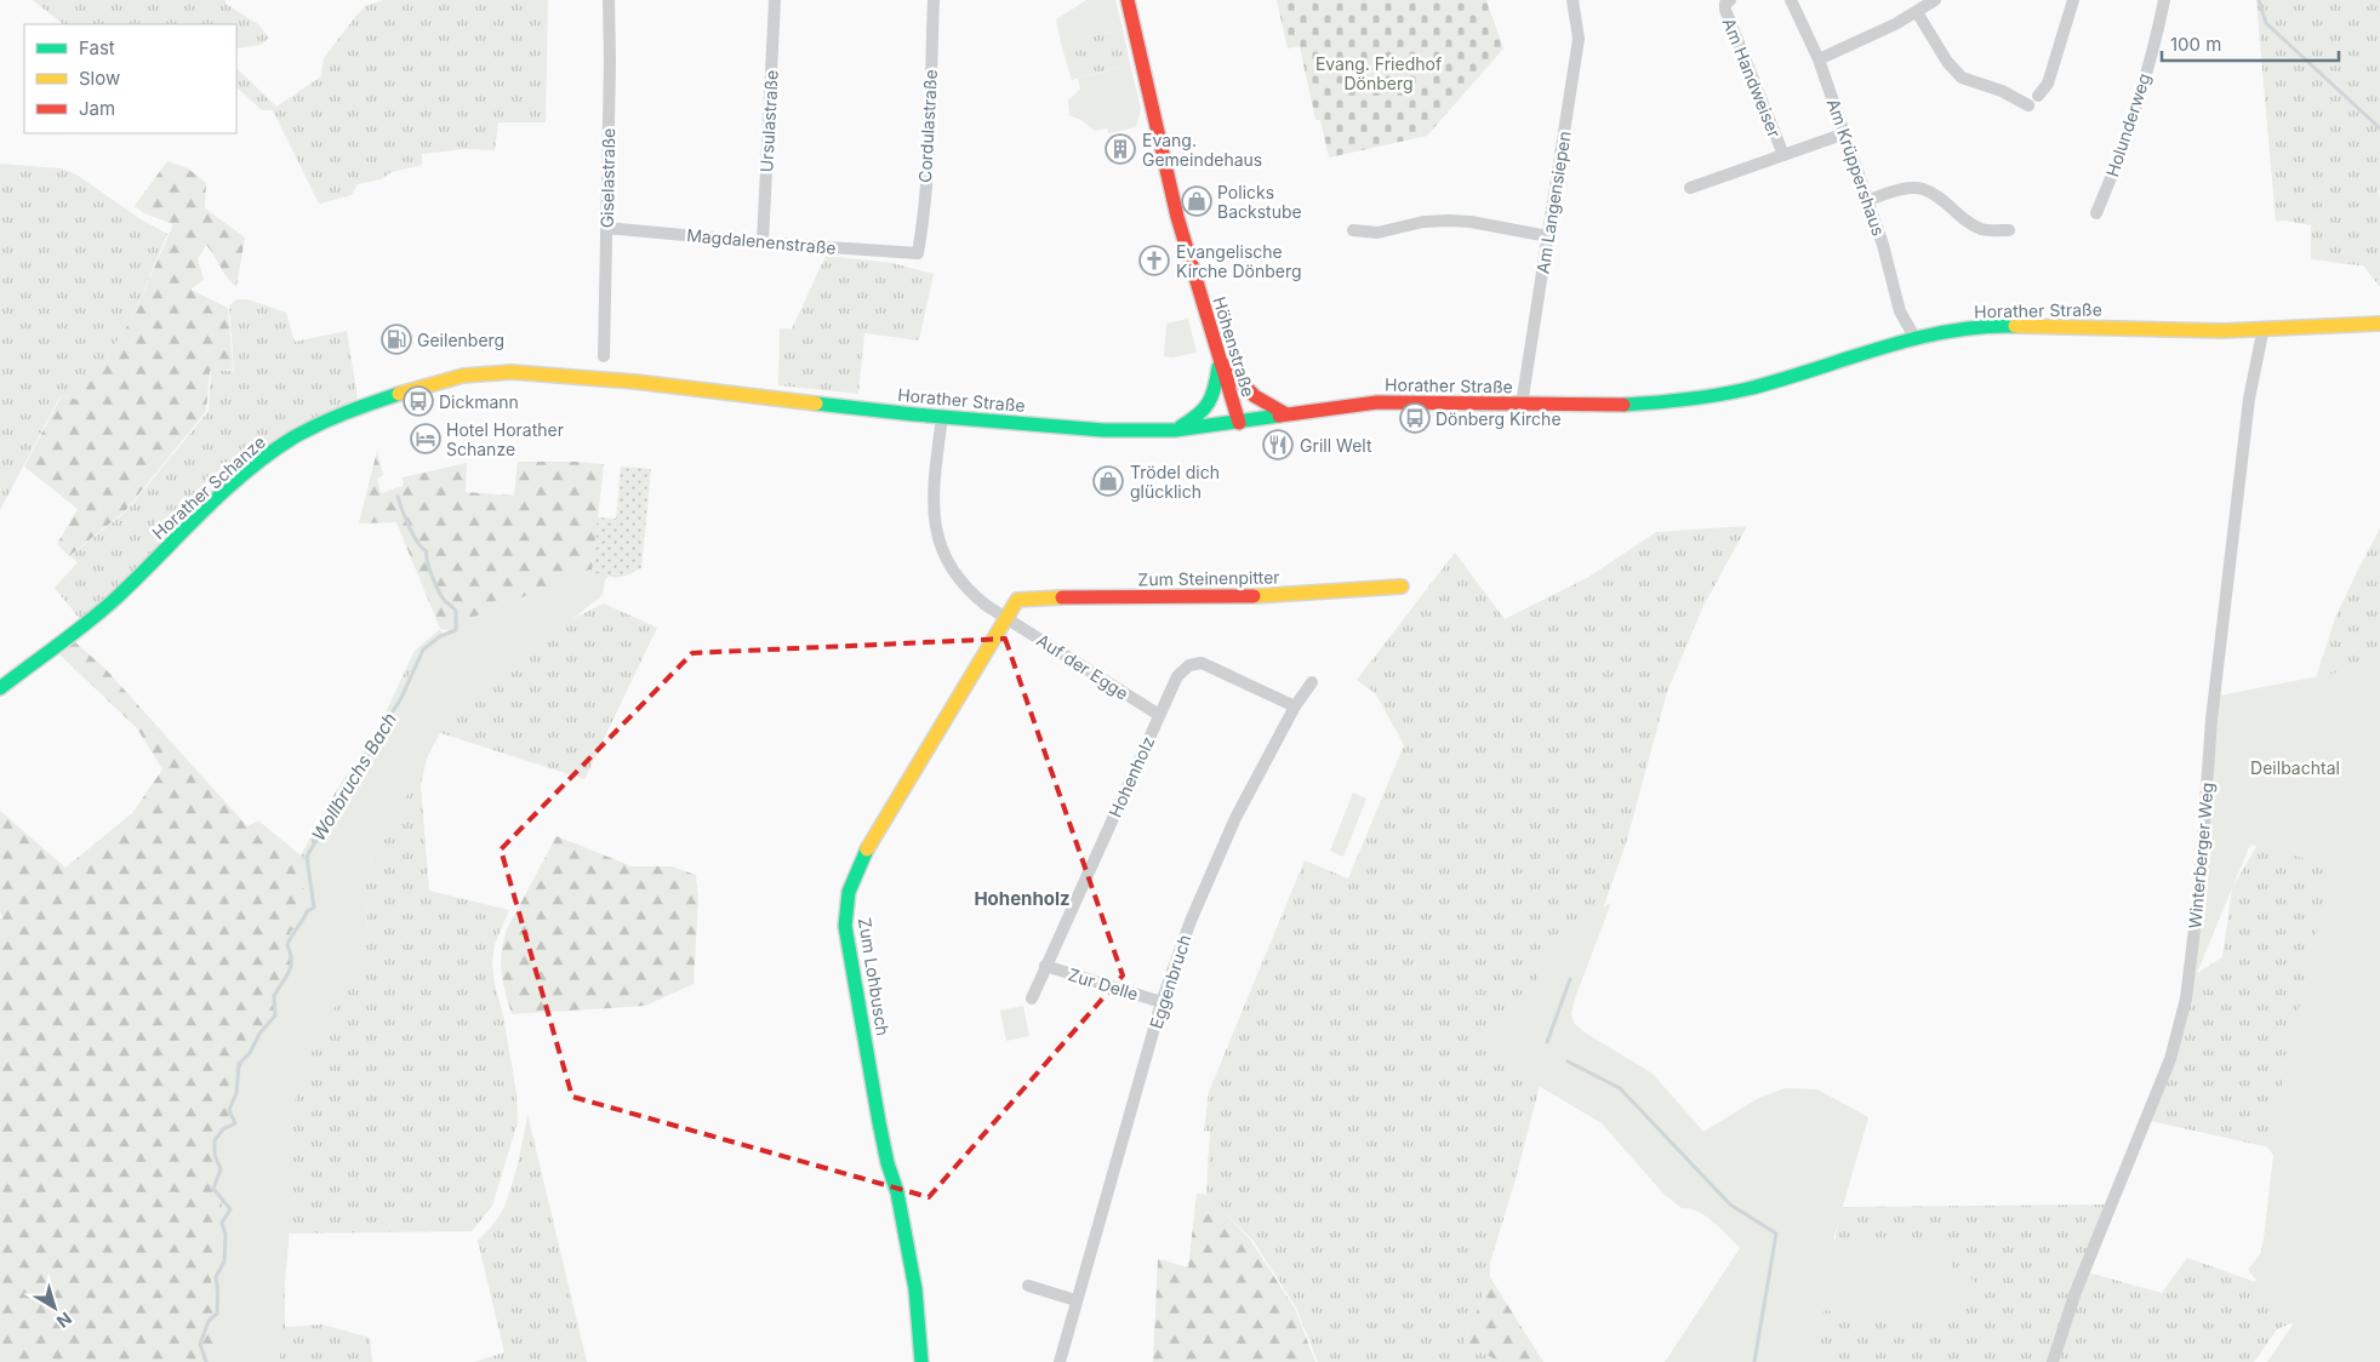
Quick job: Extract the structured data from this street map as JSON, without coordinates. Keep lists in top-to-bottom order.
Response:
{
  "streets": {
    "main road": [
      "Horather Straße",
      "Höhenstraße",
      "Horather Schanze",
      "Zum Steinenpitter",
      "Zum Lohbusch"
    ],
    "street": [
      "Am Handweiser",
      "Ursulastraße",
      "Holunderweg",
      "Cordulastraße",
      "Am Krüppershaus",
      "Giselastraße",
      "Am Langensiepen",
      "Magdalenenstraße",
      "Auf der Egge",
      "Hohenholz",
      "Winterberger Weg",
      "Eggenbruch",
      "Zur Delle"
    ]
  },
  "crossings": [
    ["Am Handweiser", "Am Krüppershaus"],
    ["Ursulastraße", "Magdalenenstraße"],
    ["Cordulastraße", "Magdalenenstraße"],
    ["Am Krüppershaus", "Horather Straße"],
    ["Giselastraße", "Magdalenenstraße"],
    ["Am Langensiepen", "Horather Straße"],
    ["Horather Straße", "Höhenstraße"],
    ["Horather Straße", "Horather Schanze"],
    ["Horather Straße", "Auf der Egge"],
    ["Horather Straße", "Winterberger Weg"],
    ["Zum Steinenpitter", "Zum Lohbusch"],
    ["Auf der Egge", "Hohenholz"],
    ["Auf der Egge", "Zum Lohbusch"],
    ["Hohenholz", "Eggenbruch"],
    ["Hohenholz", "Zur Delle"],
    ["Eggenbruch", "Zur Delle"]
  ],
  "districts": ["Hohenholz"],
  "water": ["Wollbruchs Bach"],
  "parks": ["Evang. Friedhof Dönberg", "Deilbachtal"],
  "places": {
    "building": ["Evang. Gemeindehaus"],
    "shop": ["Policks Backstube", "Trödel dich glücklich"],
    "church": ["Evangelische Kirche Dönberg"],
    "fuel station": ["Geilenberg"],
    "bus stop": ["Dickmann", "Dönberg Kirche"],
    "hotel": ["Hotel Horather Schanze"],
    "restaurant": ["Grill Welt"]
  },
  "legend": ["Fast", "Slow", "Jam"],
  "scale_bar": "100 m",
  "north": "bottom right"
}
